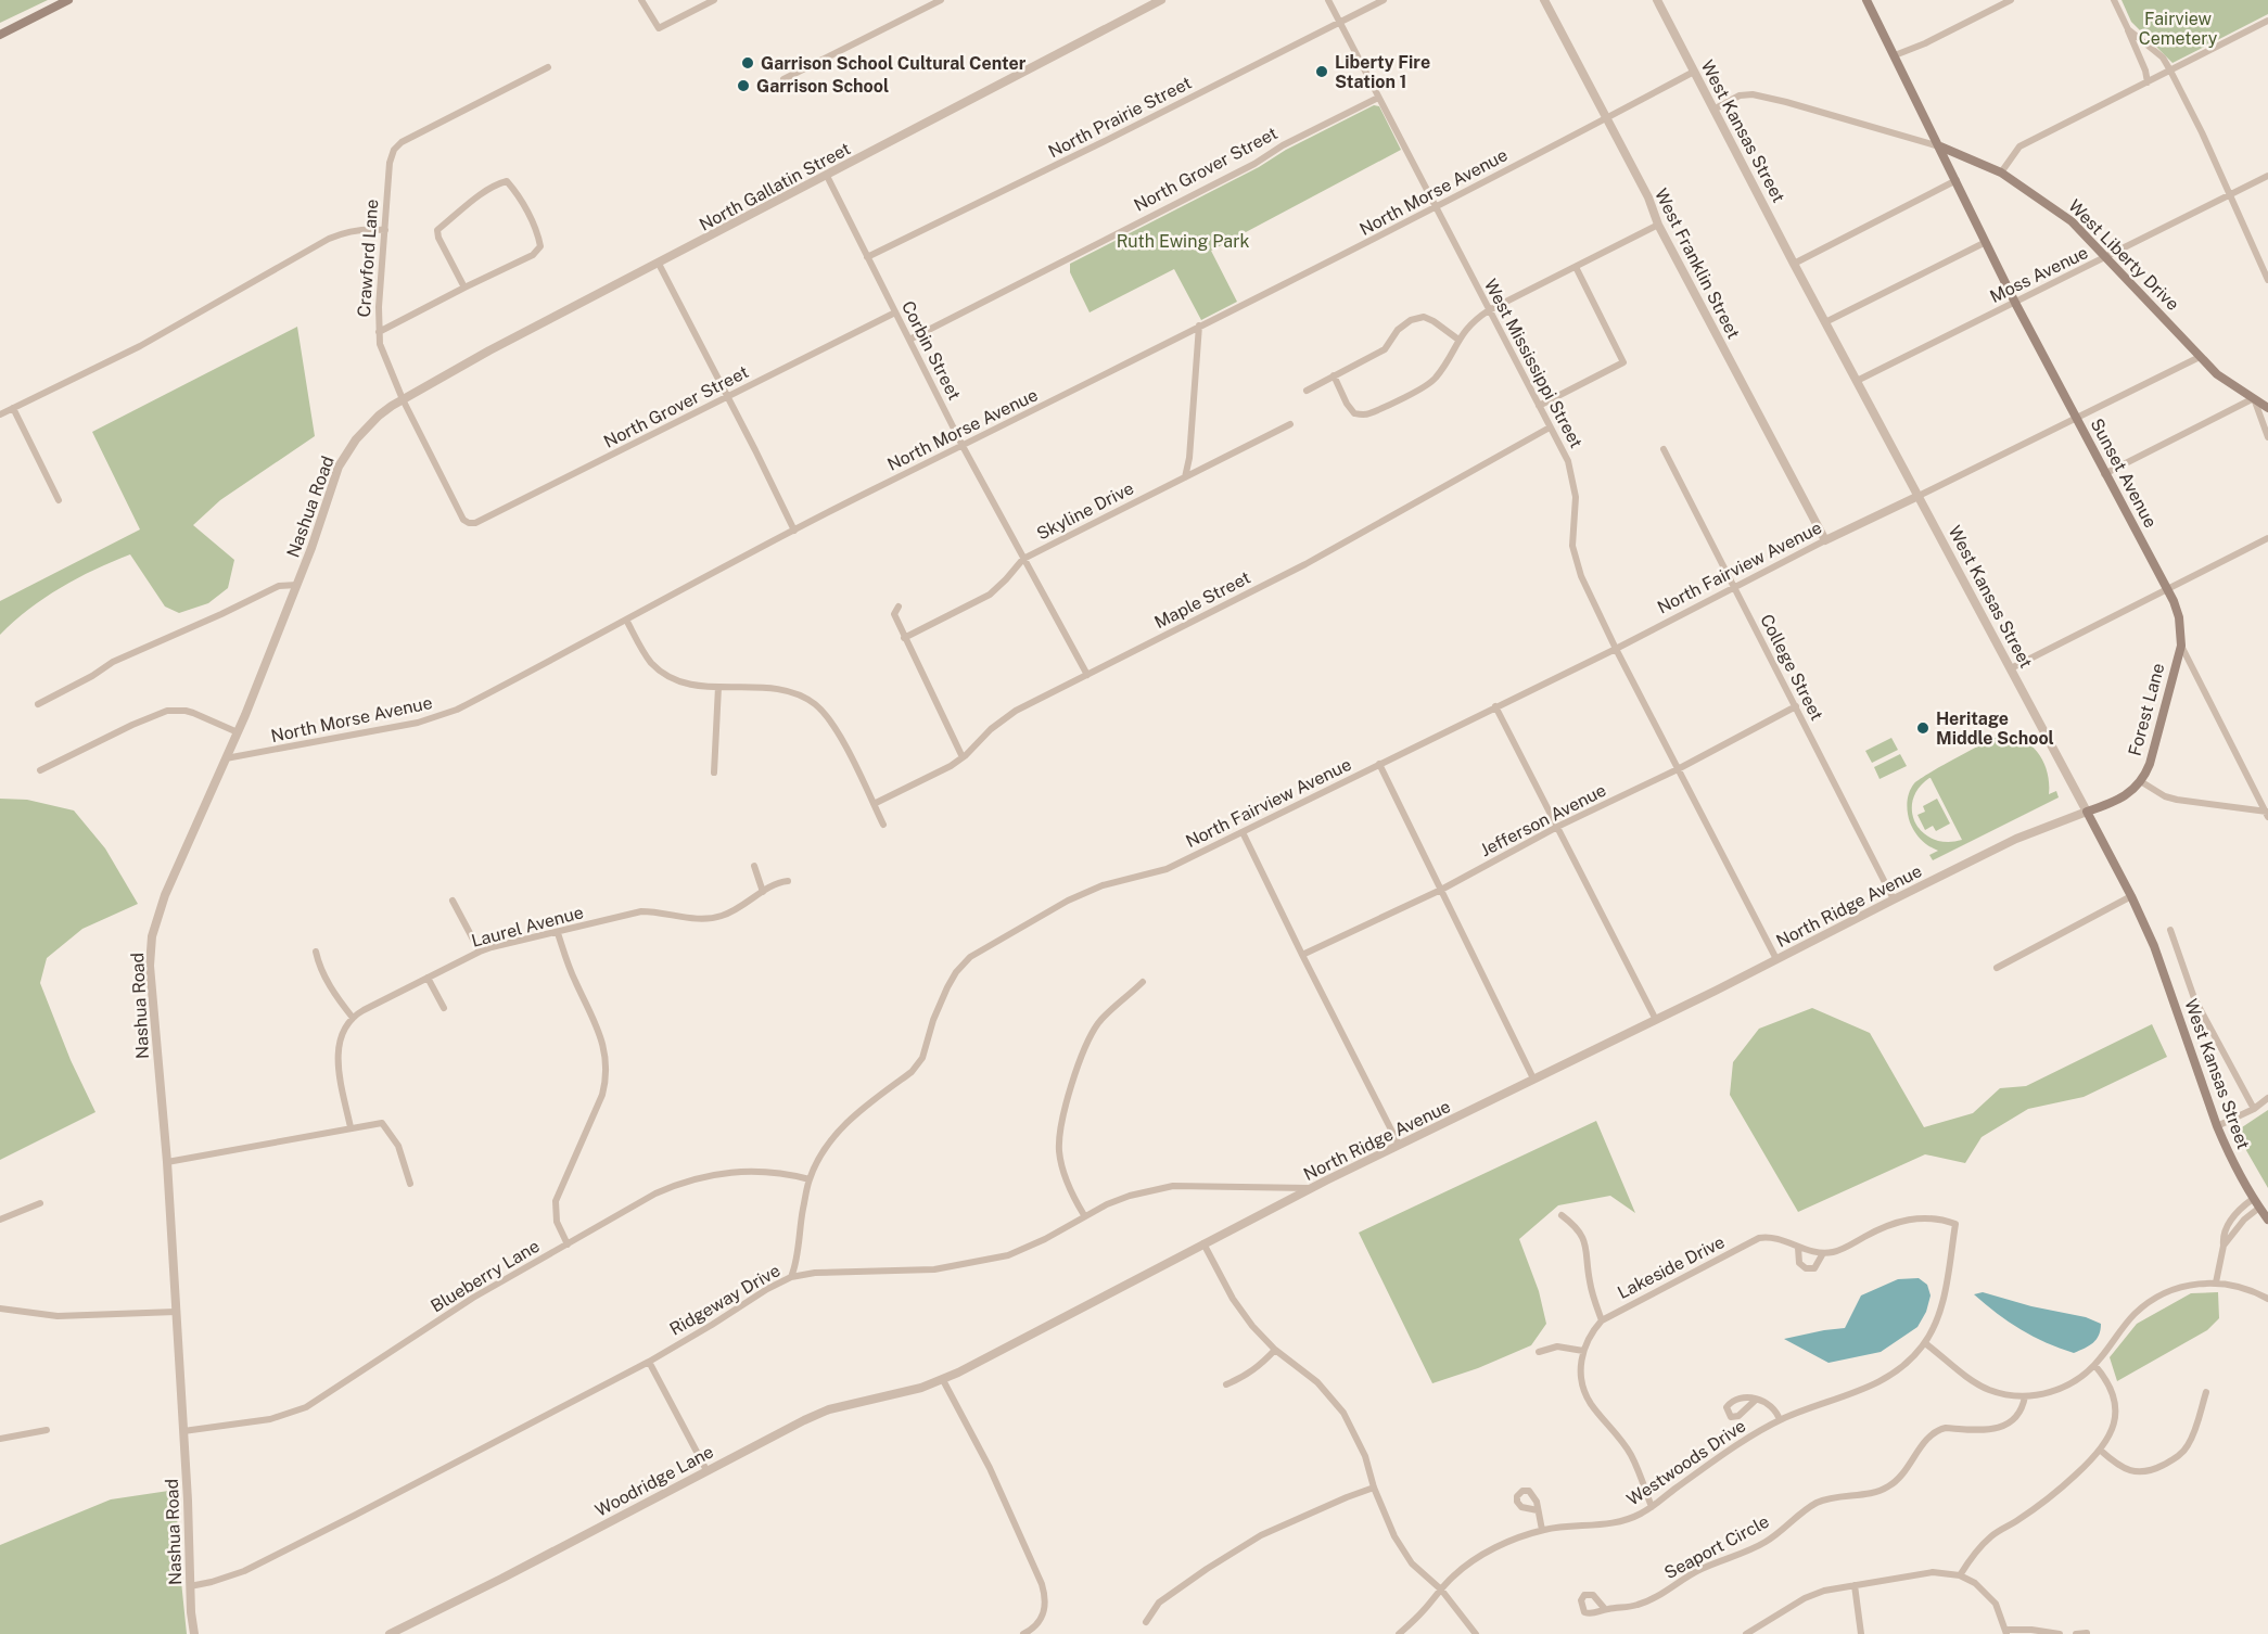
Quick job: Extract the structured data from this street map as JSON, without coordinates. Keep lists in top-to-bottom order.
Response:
{
  "streets": {
    "main road": [
      "West Kansas Street",
      "West Liberty Drive",
      "Sunset Avenue",
      "Forest Lane"
    ],
    "street": [
      "North Prairie Street",
      "North Grover Street",
      "North Gallatin Street",
      "North Morse Avenue",
      "Crawford Lane",
      "West Franklin Street",
      "Moss Avenue",
      "Corbin Street",
      "West Mississippi Street",
      "Nashua Road",
      "Skyline Drive",
      "North Fairview Avenue",
      "Maple Street",
      "College Street",
      "Jefferson Avenue",
      "North Ridge Avenue",
      "Laurel Avenue",
      "Lakeside Drive",
      "Blueberry Lane",
      "Ridgeway Drive",
      "Westwoods Drive",
      "Woodridge Lane",
      "Seaport Circle"
    ]
  },
  "crossings": [
    ["North Prairie Street", "Corbin Street"],
    ["North Prairie Street", "West Mississippi Street"],
    ["West Kansas Street", "North Morse Avenue"],
    ["West Kansas Street", "Moss Avenue"],
    ["West Kansas Street", "North Fairview Avenue"],
    ["West Kansas Street", "North Ridge Avenue"],
    ["North Grover Street", "Crawford Lane"],
    ["North Grover Street", "Corbin Street"],
    ["North Grover Street", "West Mississippi Street"],
    ["North Gallatin Street", "Crawford Lane"],
    ["North Gallatin Street", "Corbin Street"],
    ["North Gallatin Street", "Nashua Road"],
    ["North Morse Avenue", "West Franklin Street"],
    ["North Morse Avenue", "Corbin Street"],
    ["North Morse Avenue", "West Mississippi Street"],
    ["North Morse Avenue", "Nashua Road"],
    ["West Liberty Drive", "Moss Avenue"],
    ["West Liberty Drive", "Sunset Avenue"],
    ["Crawford Lane", "Nashua Road"],
    ["West Franklin Street", "North Fairview Avenue"],
    ["Moss Avenue", "Sunset Avenue"],
    ["Corbin Street", "Skyline Drive"],
    ["Corbin Street", "Maple Street"],
    ["West Mississippi Street", "North Fairview Avenue"],
    ["West Mississippi Street", "Maple Street"],
    ["West Mississippi Street", "Jefferson Avenue"],
    ["West Mississippi Street", "North Ridge Avenue"],
    ["Sunset Avenue", "Forest Lane"],
    ["Nashua Road", "Blueberry Lane"],
    ["Nashua Road", "Ridgeway Drive"],
    ["North Fairview Avenue", "College Street"],
    ["North Fairview Avenue", "Blueberry Lane"],
    ["North Fairview Avenue", "Ridgeway Drive"],
    ["College Street", "Jefferson Avenue"],
    ["College Street", "North Ridge Avenue"],
    ["North Ridge Avenue", "Ridgeway Drive"],
    ["North Ridge Avenue", "Woodridge Lane"],
    ["Lakeside Drive", "Westwoods Drive"]
  ],
  "parks": ["Fairview Cemetery", "Ruth Ewing Park"],
  "places": [
    "Garrison School Cultural Center",
    "Liberty Fire Station 1",
    "Garrison School",
    "Heritage Middle School"
  ]
}
